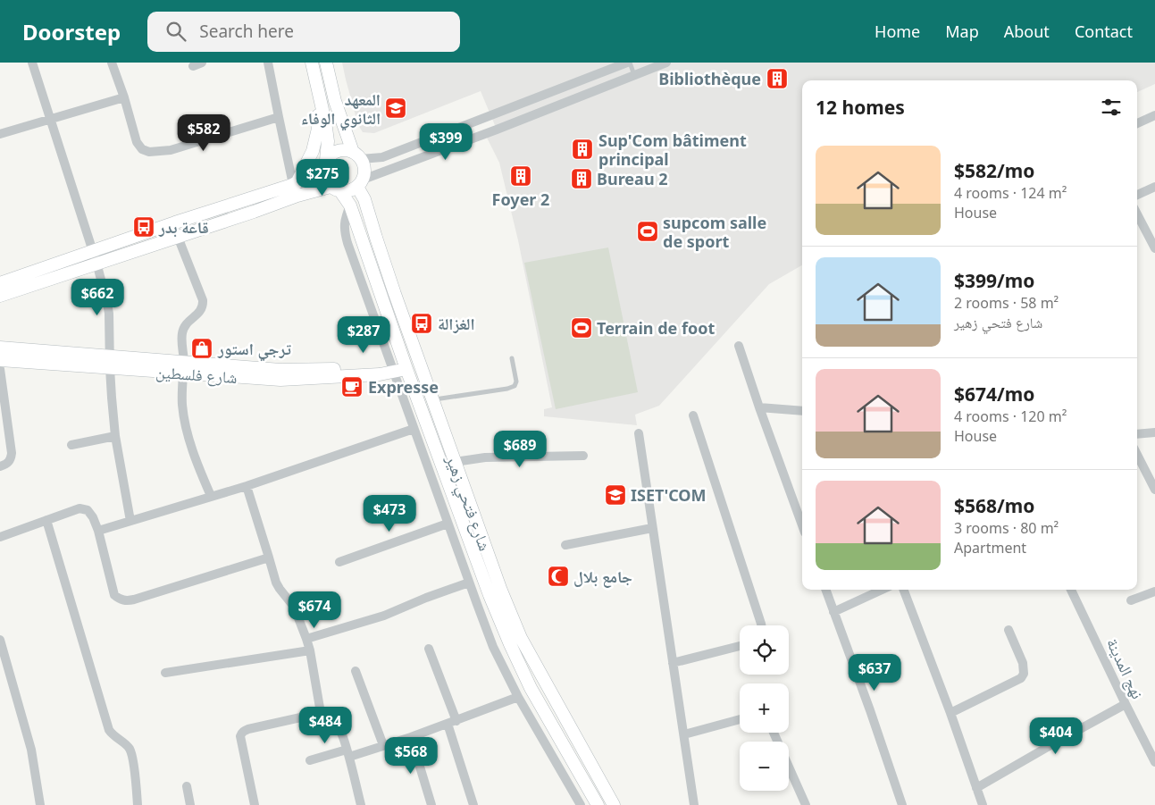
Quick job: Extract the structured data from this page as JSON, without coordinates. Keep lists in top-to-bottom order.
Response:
{
  "streets": {
    "street": ["شارع فلسطين", "شارع فتحي زهير", "نهج المدينة"]
  },
  "crossings": [
    ["شارع فلسطين", "شارع فتحي زهير"]
  ],
  "places": {
    "building": [
      "Bibliothèque",
      "Sup'Com bâtiment principal",
      "Foyer 2",
      "Bureau 2"
    ],
    "school or university": ["المعهد الثانوي الوفاء", "ISET'COM"],
    "bus stop": ["قاعة بدر", "الغزالة"],
    "sports": ["supcom salle de sport", "Terrain de foot"],
    "shop": ["ترجي استور"],
    "cafe": ["Expresse"],
    "mosque": ["جامع بلال"]
  },
  "page": {
    "header": "Doorstep",
    "search": "Search here",
    "nav": [
      "Home",
      "Map",
      "About",
      "Contact"
    ],
    "heading": "12 homes",
    "price": [
      "$582",
      "$399",
      "$275",
      "$662",
      "$287",
      "$689",
      "$473",
      "$674",
      "$637",
      "$484",
      "$404",
      "$568"
    ],
    "list": [
      {
        "name": "$582/mo",
        "note": "4 rooms · 124 m² · House"
      },
      {
        "name": "$399/mo",
        "note": "2 rooms · 58 m² · شارع فتحي زهير"
      },
      {
        "name": "$674/mo",
        "note": "4 rooms · 120 m² · House"
      },
      {
        "name": "$568/mo",
        "note": "3 rooms · 80 m² · Apartment"
      }
    ],
    "map_buttons": ["+", "−"]
  }
}
